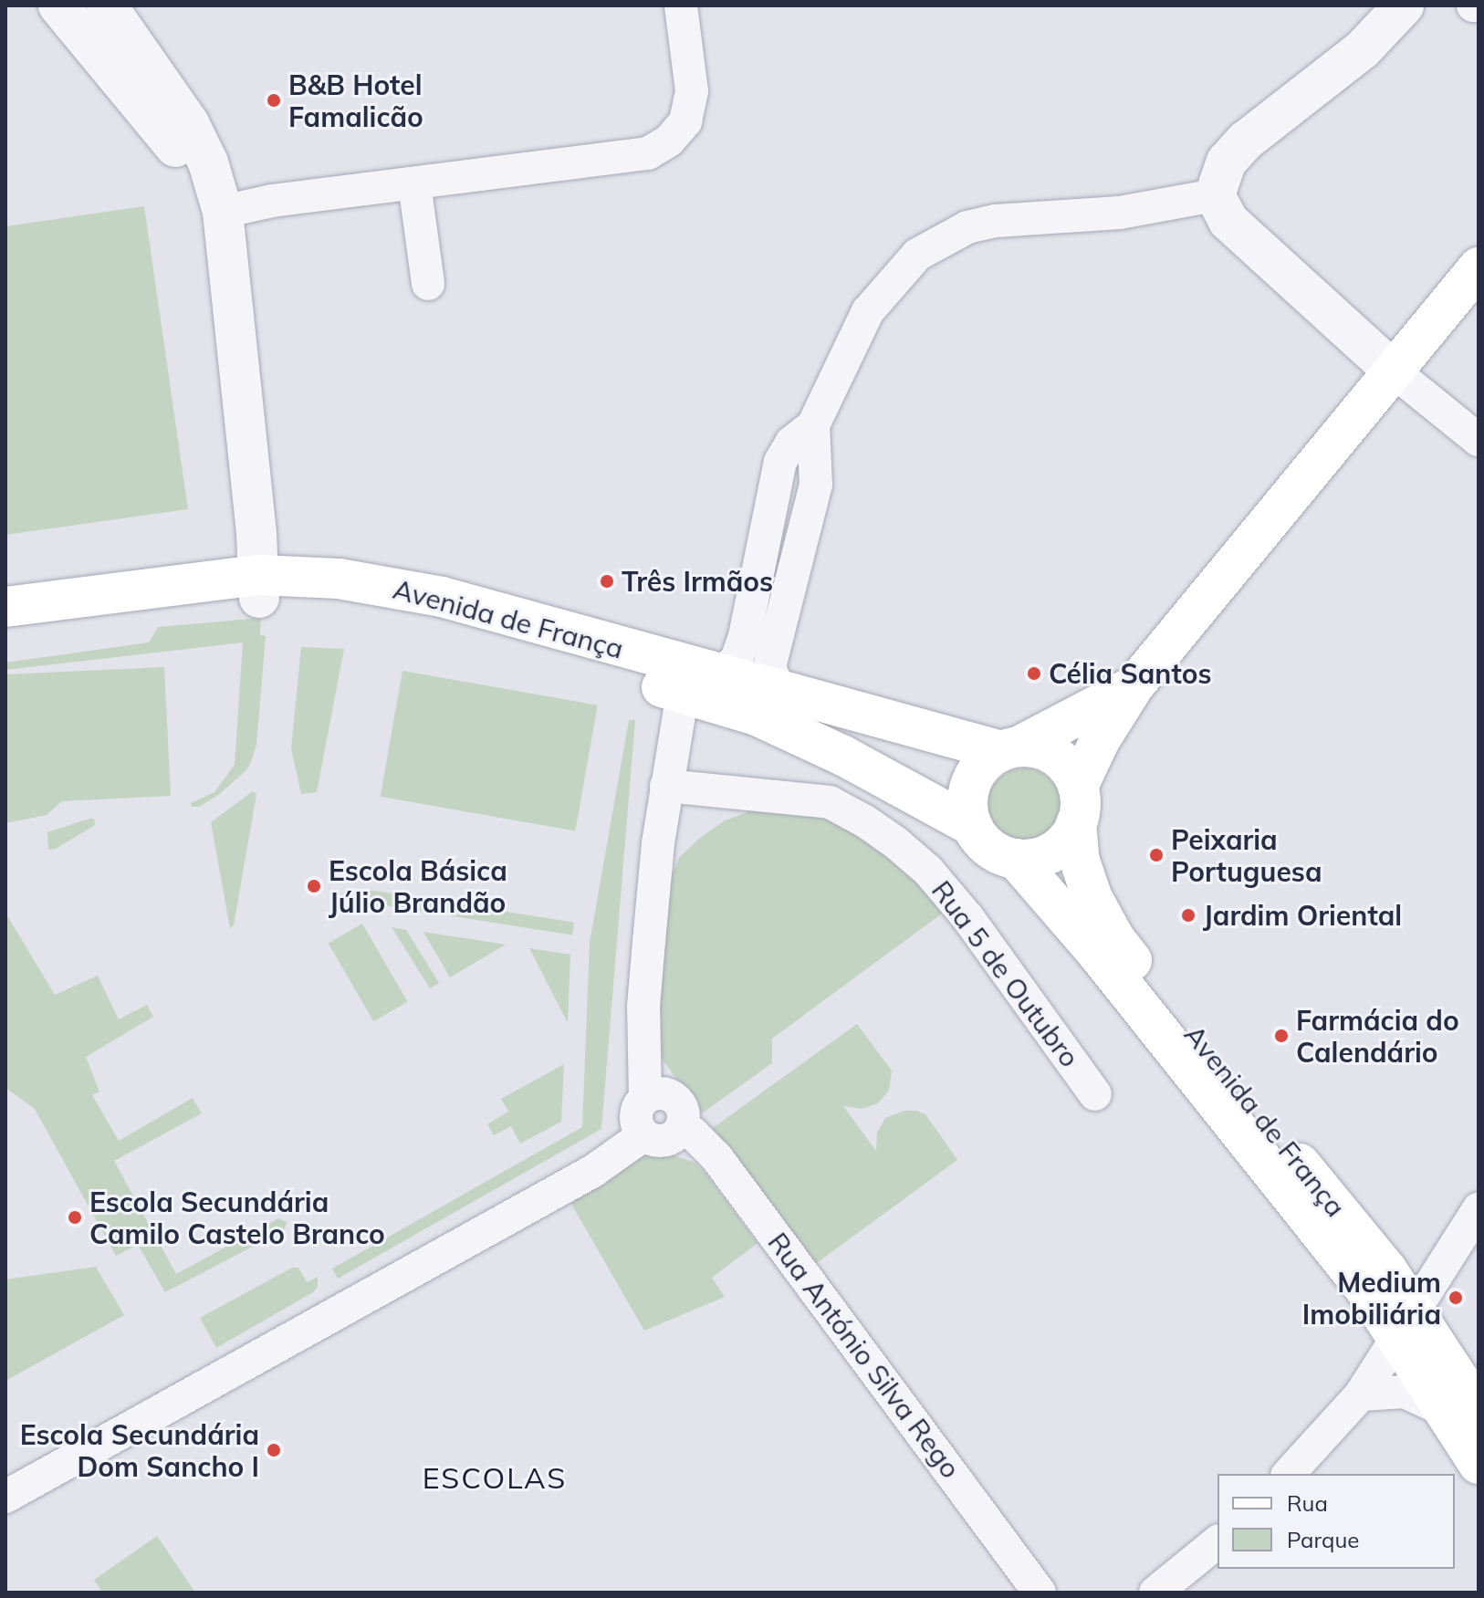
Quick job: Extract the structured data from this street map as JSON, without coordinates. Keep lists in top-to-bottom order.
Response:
{
  "streets": {
    "main road": ["Avenida de França"],
    "street": ["Rua 5 de Outubro", "Rua António Silva Rego"]
  },
  "districts": ["ESCOLAS"],
  "places": [
    "B&B Hotel Famalicão",
    "Três Irmãos",
    "Célia Santos",
    "Peixaria Portuguesa",
    "Escola Básica Júlio Brandão",
    "Jardim Oriental",
    "Farmácia do Calendário",
    "Escola Secundária Camilo Castelo Branco",
    "Medium Imobiliária",
    "Escola Secundária Dom Sancho I"
  ],
  "legend": ["Rua", "Parque"]
}
